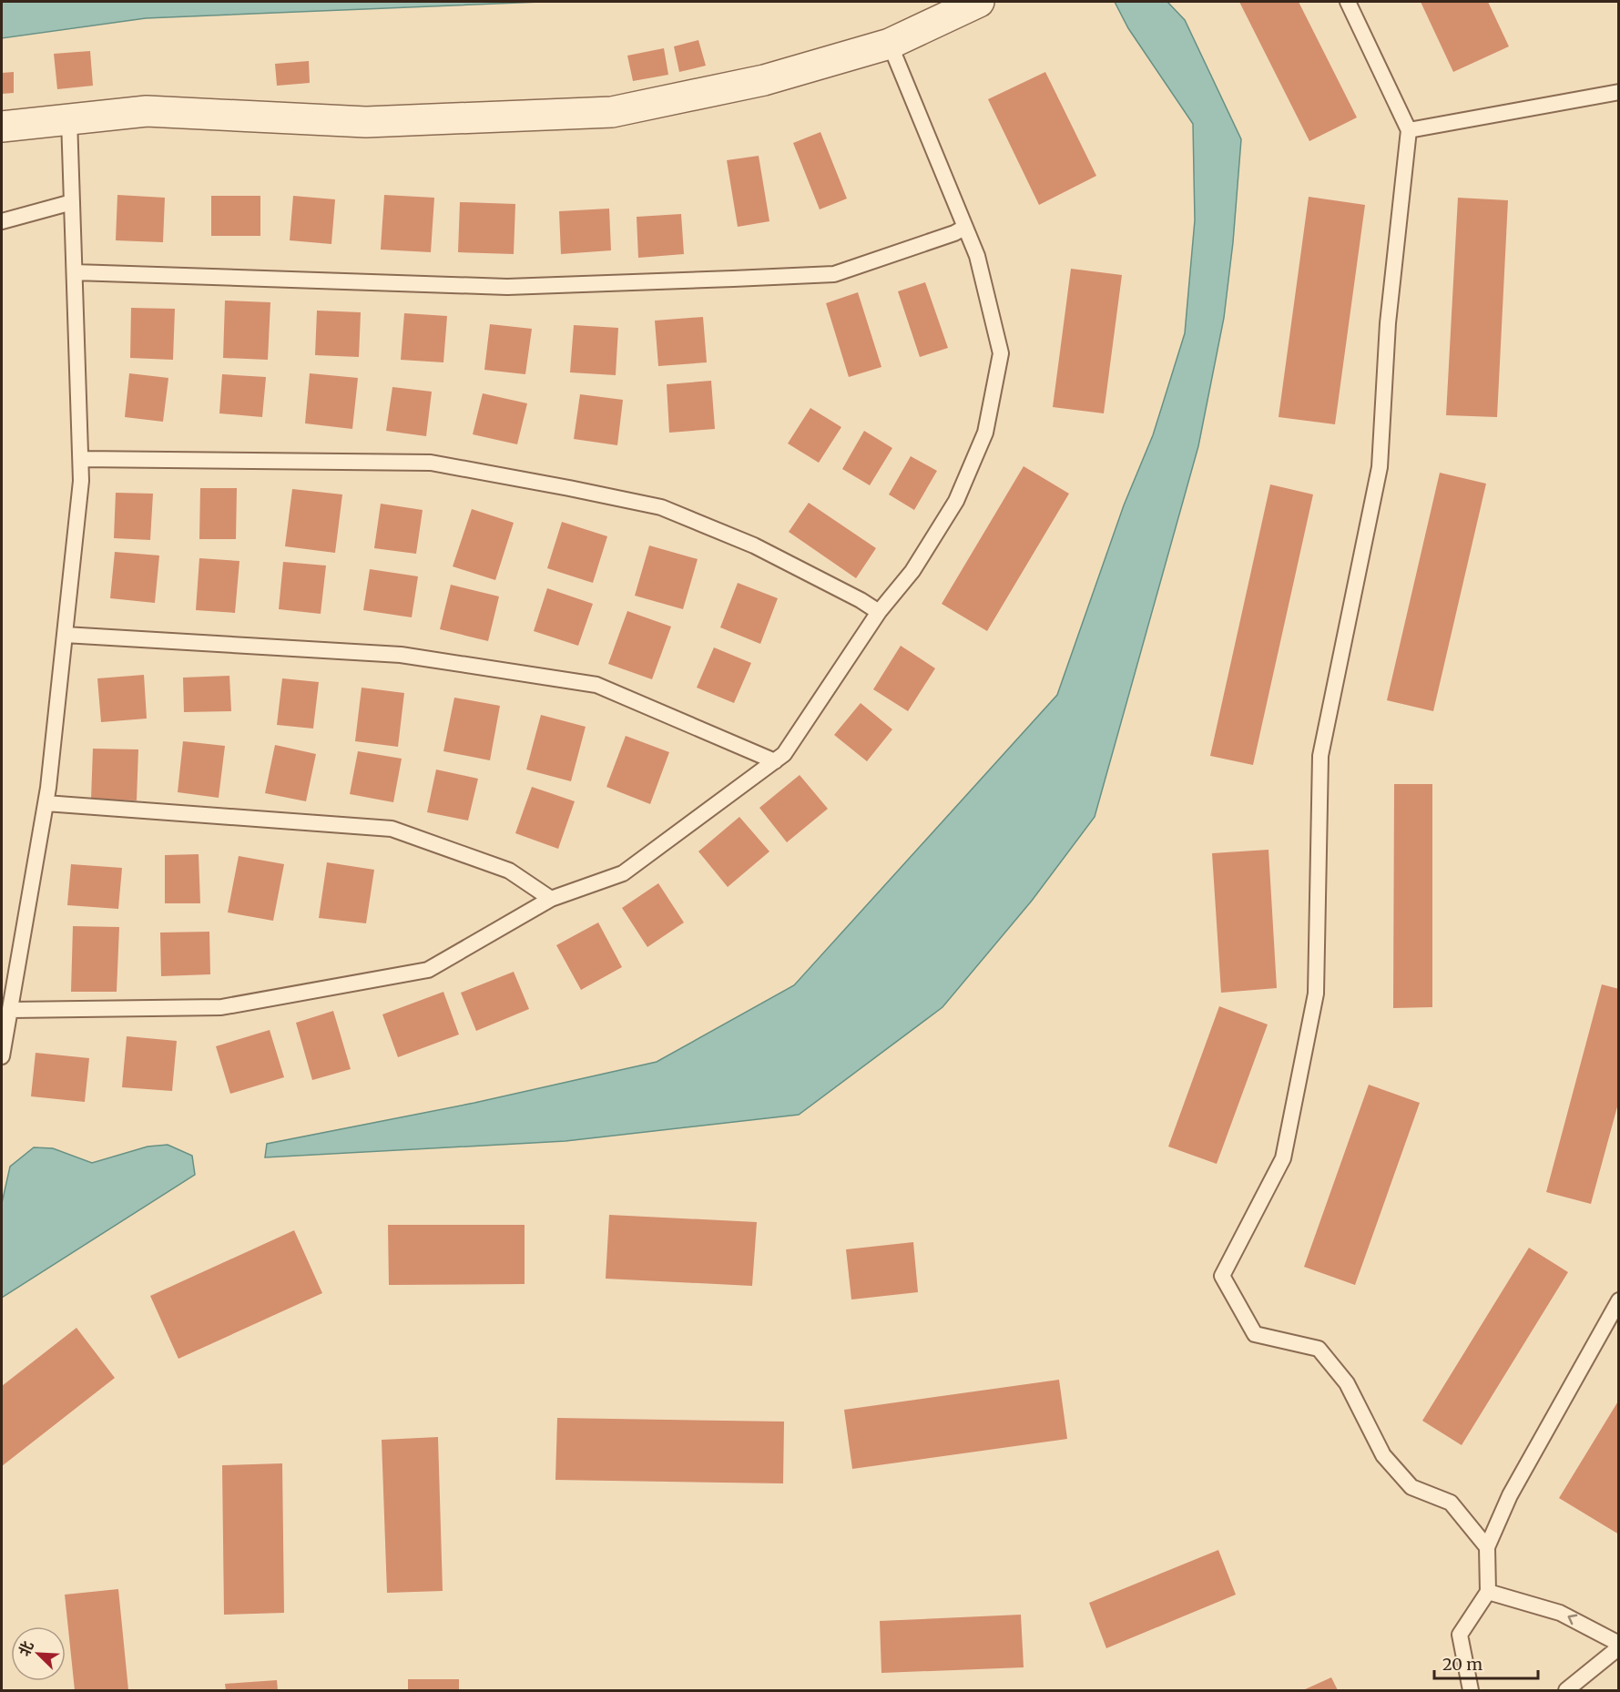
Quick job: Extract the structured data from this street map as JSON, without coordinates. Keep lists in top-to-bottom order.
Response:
{
  "scale_bar": "20 m",
  "north": "top left"
}
